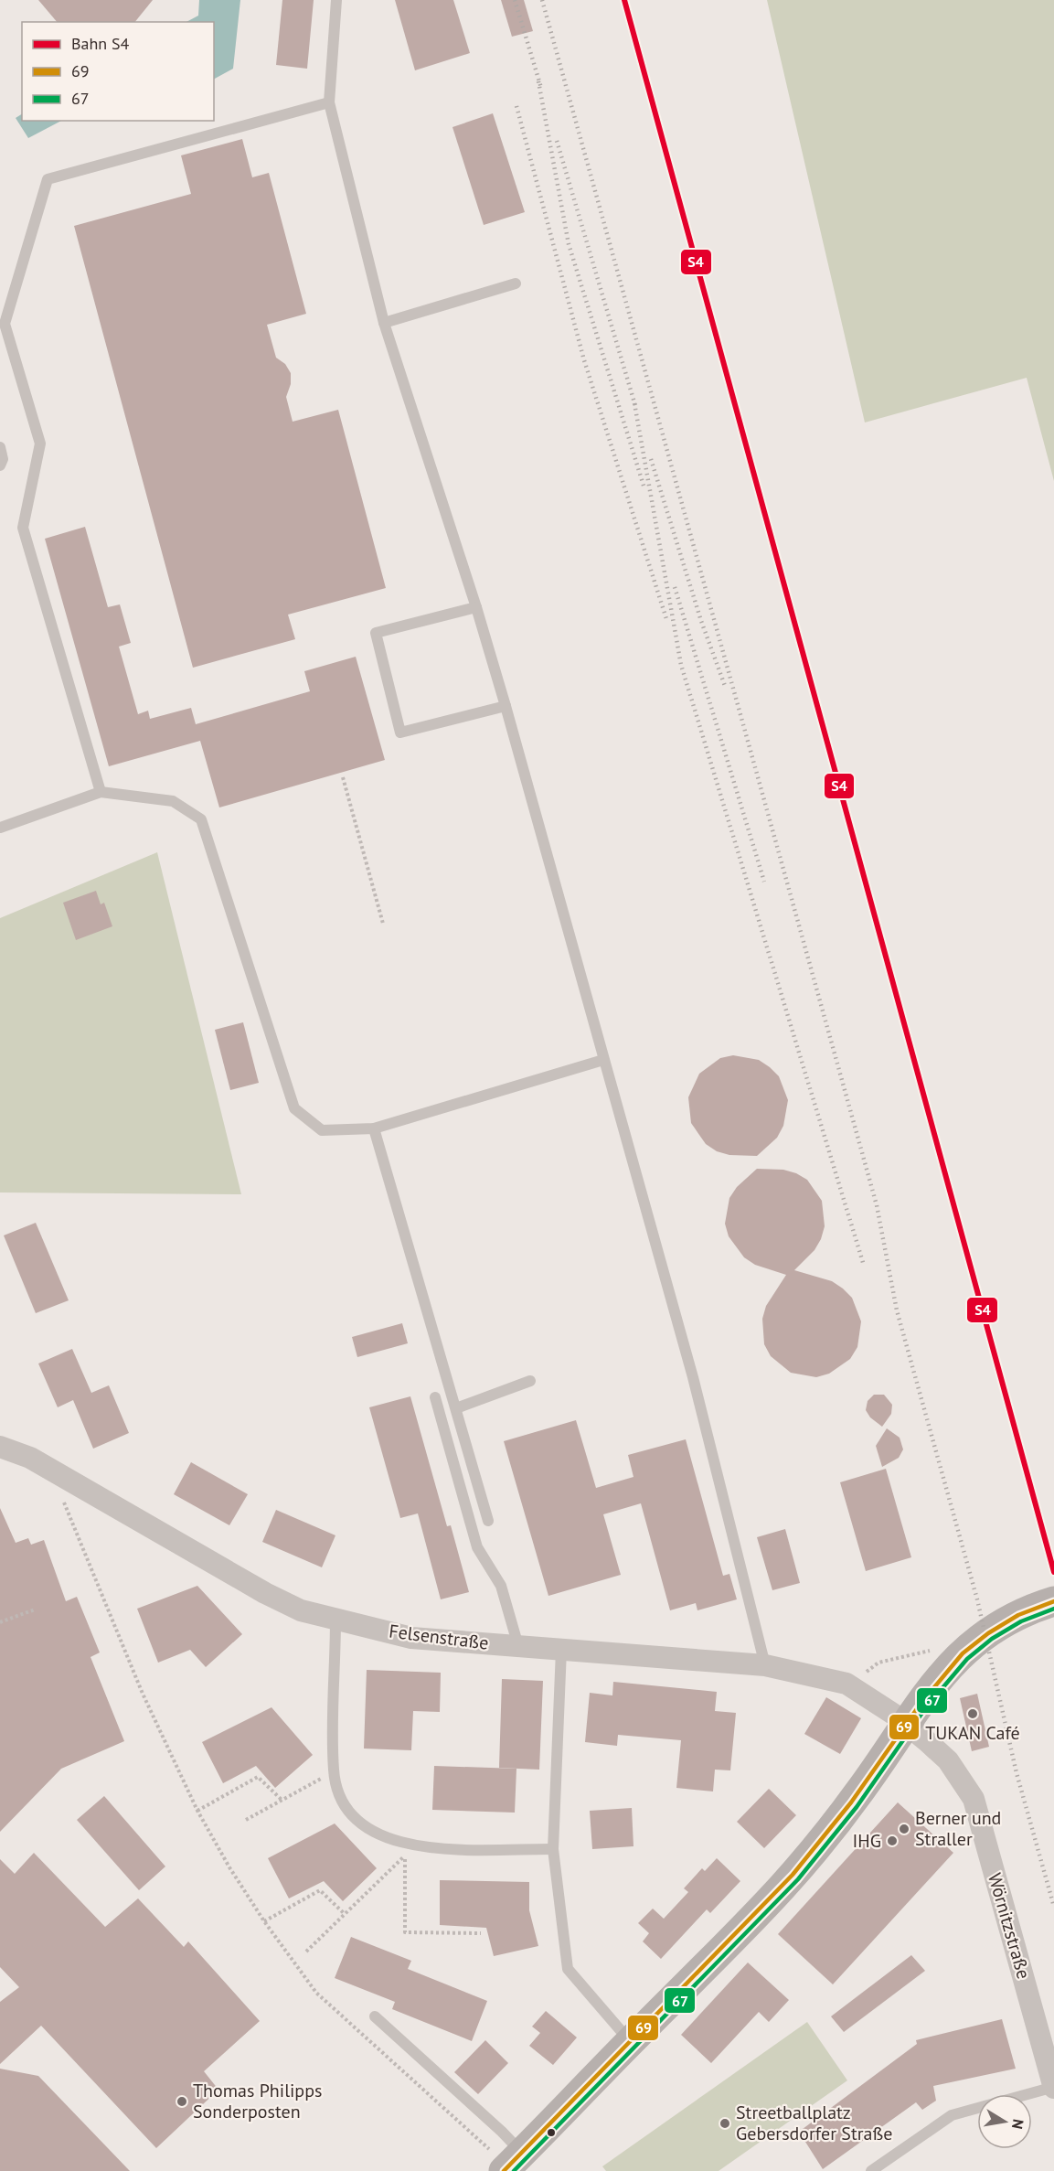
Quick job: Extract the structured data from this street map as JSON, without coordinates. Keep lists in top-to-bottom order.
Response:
{
  "streets": {
    "street": ["Felsenstraße", "Wörnitzstraße"]
  },
  "crossings": [
    ["Felsenstraße", "Wörnitzstraße"]
  ],
  "places": [
    "TUKAN Café",
    "Berner und Straller",
    "IHG",
    "Thomas Philipps Sonderposten",
    "Streetballplatz Gebersdorfer Straße"
  ],
  "lines": ["rail line S4", "transit line 69", "transit line 67"],
  "legend": ["Bahn S4", "69", "67"],
  "north": "right"
}
